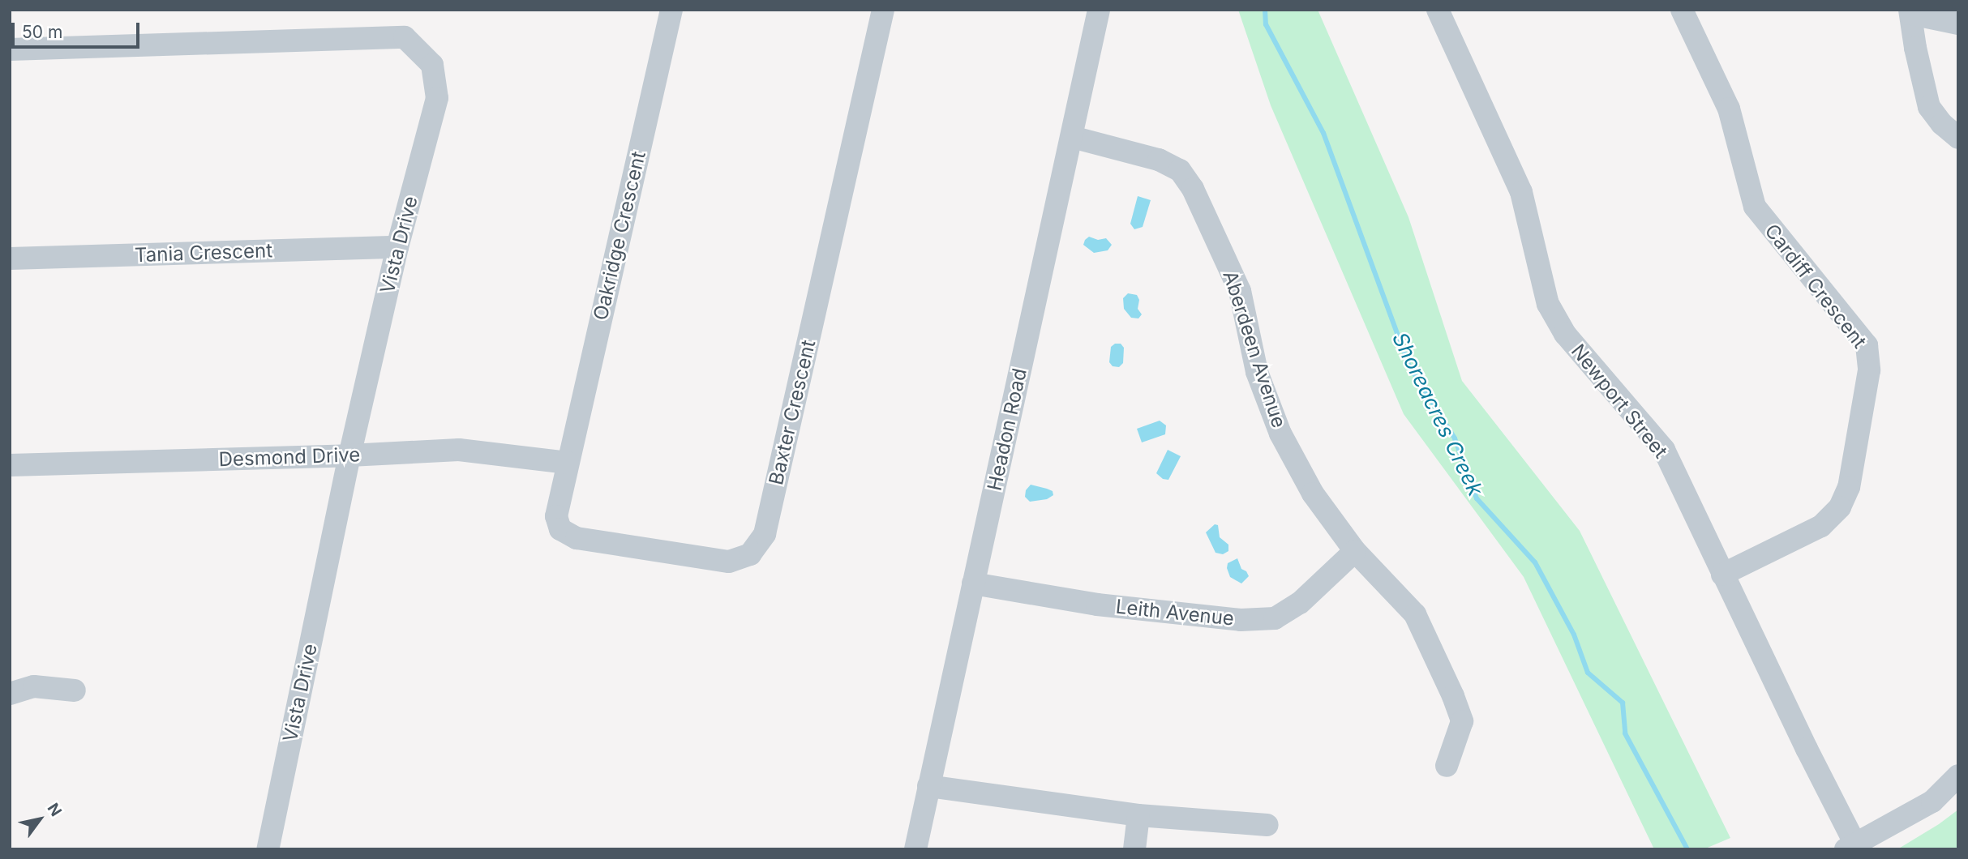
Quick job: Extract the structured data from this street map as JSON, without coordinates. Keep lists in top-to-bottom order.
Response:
{
  "streets": {
    "street": [
      "Oakridge Crescent",
      "Vista Drive",
      "Tania Crescent",
      "Cardiff Crescent",
      "Aberdeen Avenue",
      "Newport Street",
      "Baxter Crescent",
      "Headon Road",
      "Desmond Drive",
      "Leith Avenue"
    ]
  },
  "crossings": [
    ["Oakridge Crescent", "Baxter Crescent"],
    ["Oakridge Crescent", "Desmond Drive"],
    ["Vista Drive", "Tania Crescent"],
    ["Vista Drive", "Desmond Drive"],
    ["Cardiff Crescent", "Newport Street"],
    ["Aberdeen Avenue", "Headon Road"],
    ["Aberdeen Avenue", "Leith Avenue"],
    ["Baxter Crescent", "Desmond Drive"],
    ["Headon Road", "Leith Avenue"]
  ],
  "water": ["Shoreacres Creek"],
  "scale_bar": "50 m",
  "north": "top right"
}
